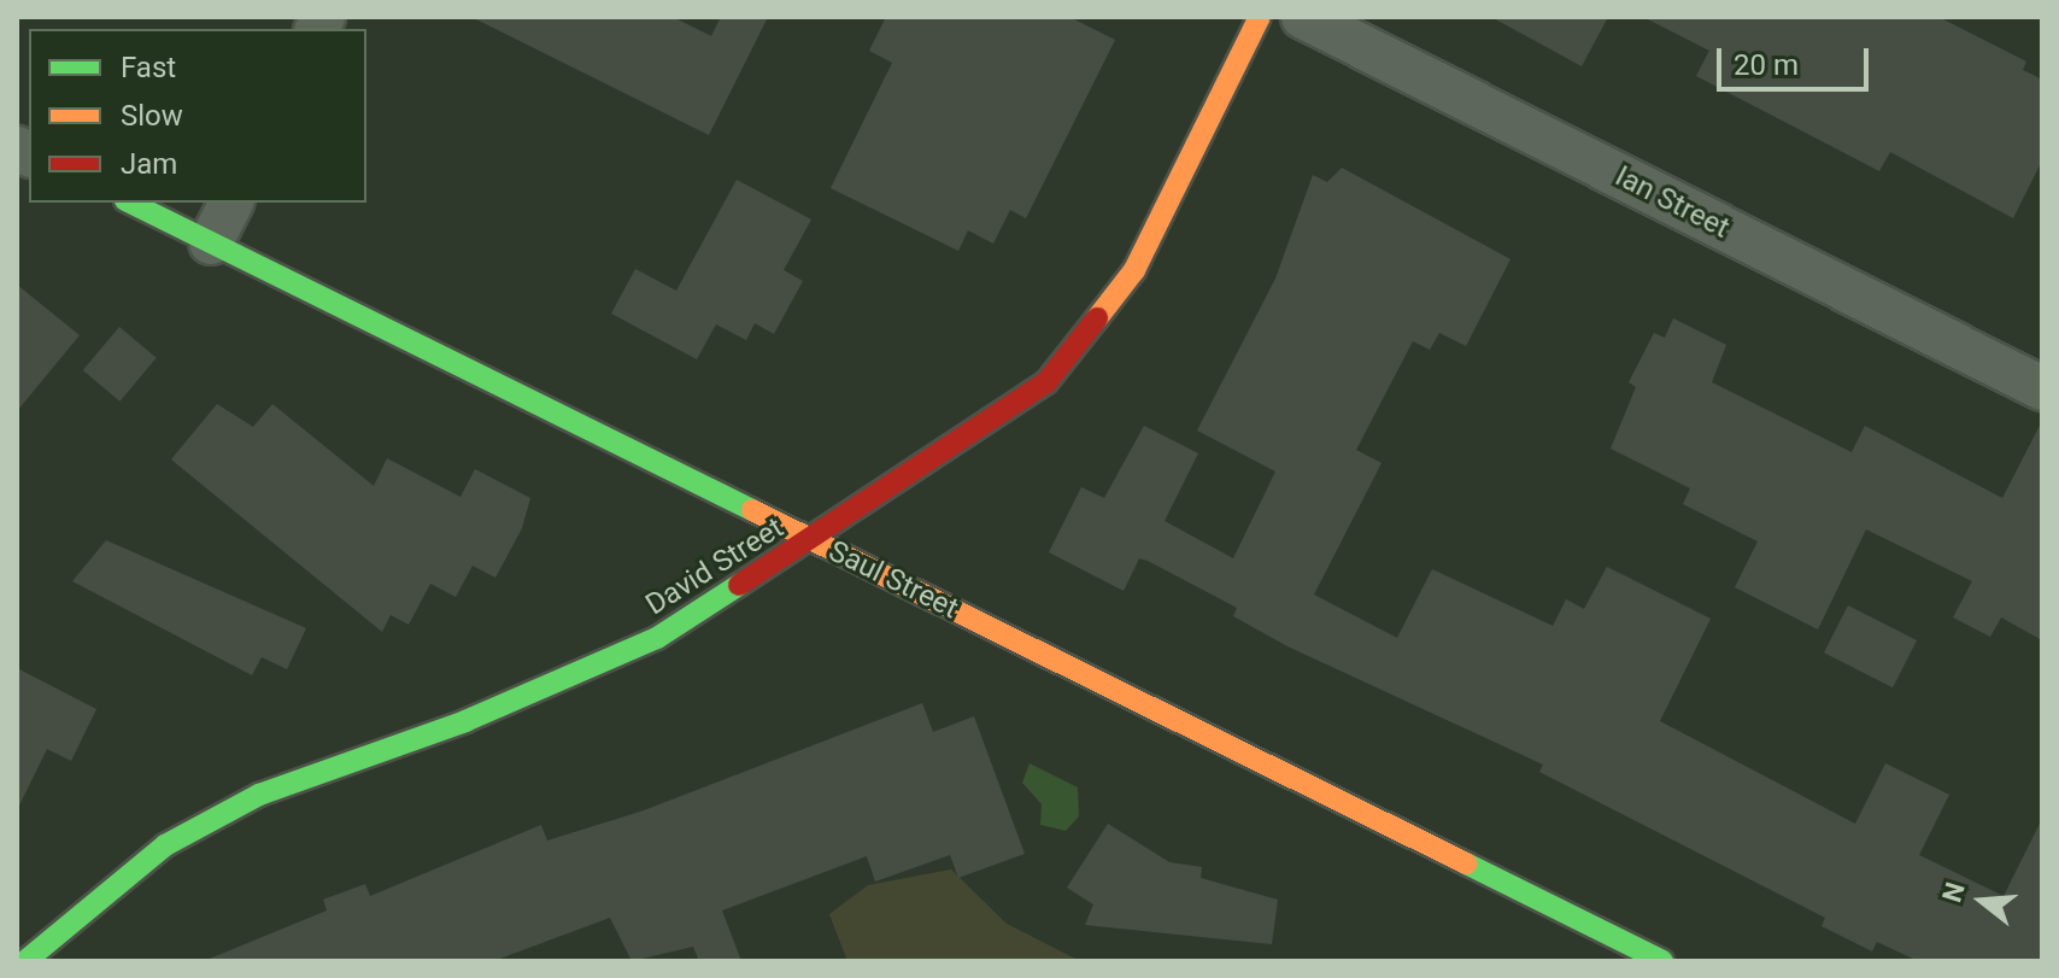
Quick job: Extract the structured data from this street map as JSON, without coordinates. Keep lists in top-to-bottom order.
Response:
{
  "streets": {
    "street": ["Ian Street", "David Street", "Saul Street"]
  },
  "crossings": [
    ["David Street", "Saul Street"]
  ],
  "legend": ["Fast", "Slow", "Jam"],
  "scale_bar": "20 m",
  "north": "left"
}
